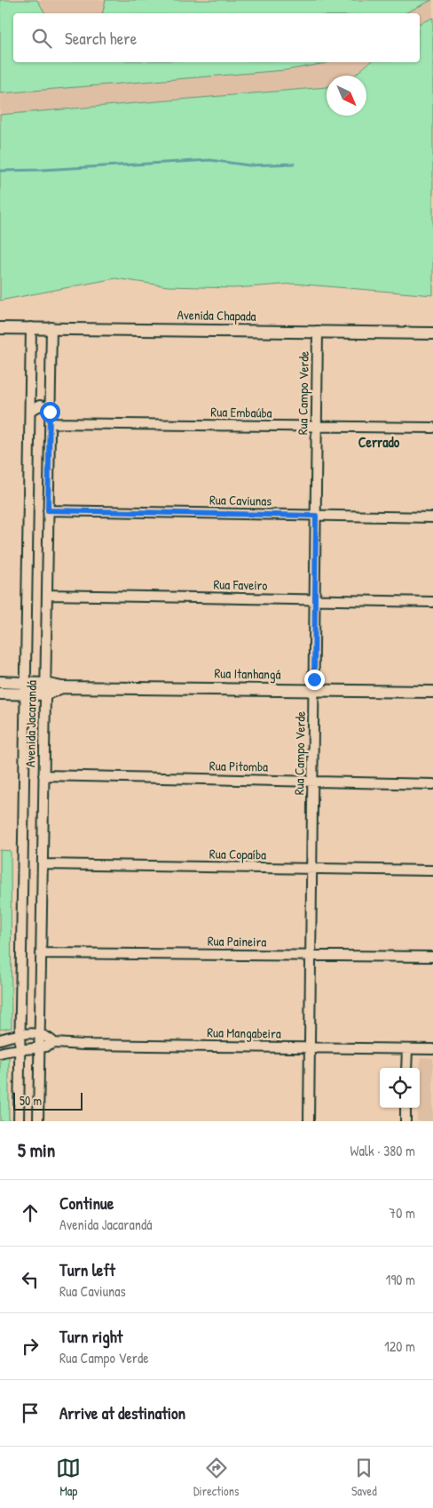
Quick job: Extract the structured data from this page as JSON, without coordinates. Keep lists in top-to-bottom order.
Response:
{
  "streets": {
    "street": [
      "Avenida Chapada",
      "Rua Campo Verde",
      "Rua Embaúba",
      "Rua Caviunas",
      "Rua Faveiro",
      "Rua Itanhangá",
      "Avenida Jacarandá",
      "Rua Pitomba",
      "Rua Copaíba",
      "Rua Paineira",
      "Rua Mangabeira"
    ]
  },
  "crossings": [
    ["Avenida Chapada", "Rua Campo Verde"],
    ["Avenida Chapada", "Avenida Jacarandá"],
    ["Rua Campo Verde", "Rua Embaúba"],
    ["Rua Campo Verde", "Rua Caviunas"],
    ["Rua Campo Verde", "Rua Faveiro"],
    ["Rua Campo Verde", "Rua Itanhangá"],
    ["Rua Campo Verde", "Rua Pitomba"],
    ["Rua Campo Verde", "Rua Copaíba"],
    ["Rua Campo Verde", "Rua Paineira"],
    ["Rua Campo Verde", "Rua Mangabeira"],
    ["Rua Embaúba", "Avenida Jacarandá"],
    ["Rua Caviunas", "Avenida Jacarandá"],
    ["Rua Faveiro", "Avenida Jacarandá"],
    ["Rua Itanhangá", "Avenida Jacarandá"],
    ["Avenida Jacarandá", "Rua Pitomba"],
    ["Avenida Jacarandá", "Rua Copaíba"],
    ["Avenida Jacarandá", "Rua Paineira"]
  ],
  "districts": ["Cerrado"],
  "scale_bar": "50 m",
  "north": "bottom right",
  "page": {
    "search": "Search here",
    "scale": "50 m",
    "heading": ["5 min", "Walk · 380 m"],
    "list": [
      ["Continue", "Avenida Jacarandá", "70 m"],
      ["Turn left", "Rua Caviunas", "190 m"],
      ["Turn right", "Rua Campo Verde", "120 m"],
      "Arrive at destination"
    ],
    "nav": ["Map", "Directions", "Saved"]
  }
}
